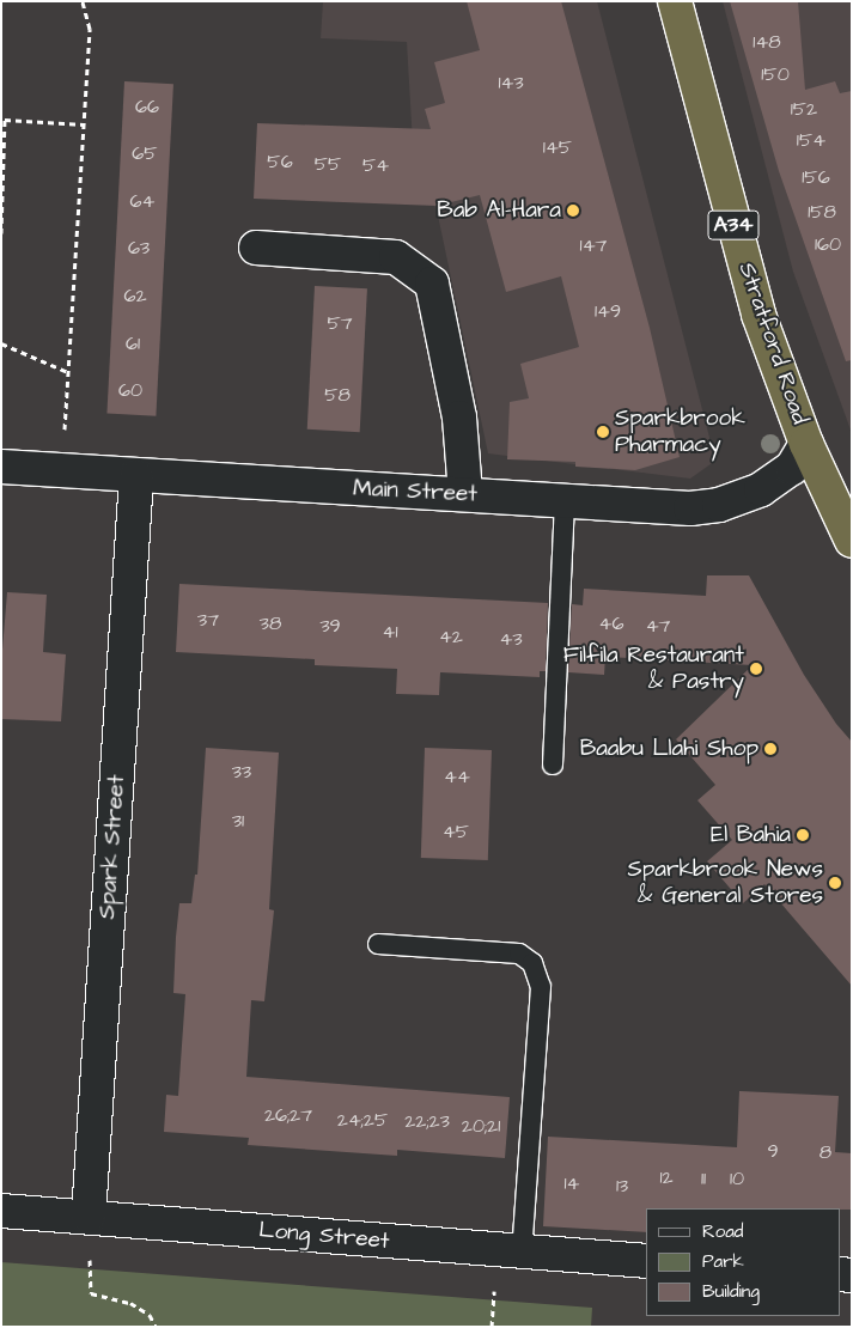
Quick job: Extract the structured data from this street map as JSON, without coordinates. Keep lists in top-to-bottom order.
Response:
{
  "streets": {
    "highway": ["A34", "Stratford Road"],
    "street": ["Main Street", "Spark Street", "Long Street"]
  },
  "crossings": [
    ["Stratford Road", "Main Street"],
    ["Main Street", "Spark Street"],
    ["Spark Street", "Long Street"]
  ],
  "places": [
    "Bab Al-Hara",
    "Sparkbrook Pharmacy",
    "Filfila Restaurant & Pastry",
    "Baabu Llahi Shop",
    "El Bahia",
    "Sparkbrook News & General Stores"
  ],
  "house_numbers": [
    "148",
    "150",
    "143",
    "66",
    "152",
    "154",
    "145",
    "65",
    "56",
    "55",
    "54",
    "156",
    "64",
    "158",
    "160",
    "147",
    "63",
    "62",
    "149",
    "57",
    "61",
    "60",
    "58",
    "37",
    "38",
    "46",
    "39",
    "47",
    "41",
    "42",
    "43",
    "33",
    "44",
    "31",
    "45",
    "26;27",
    "24;25",
    "22;23",
    "20;21",
    "9",
    "8",
    "12",
    "11",
    "10",
    "14",
    "13"
  ],
  "legend": ["Road", "Park", "Building"]
}
